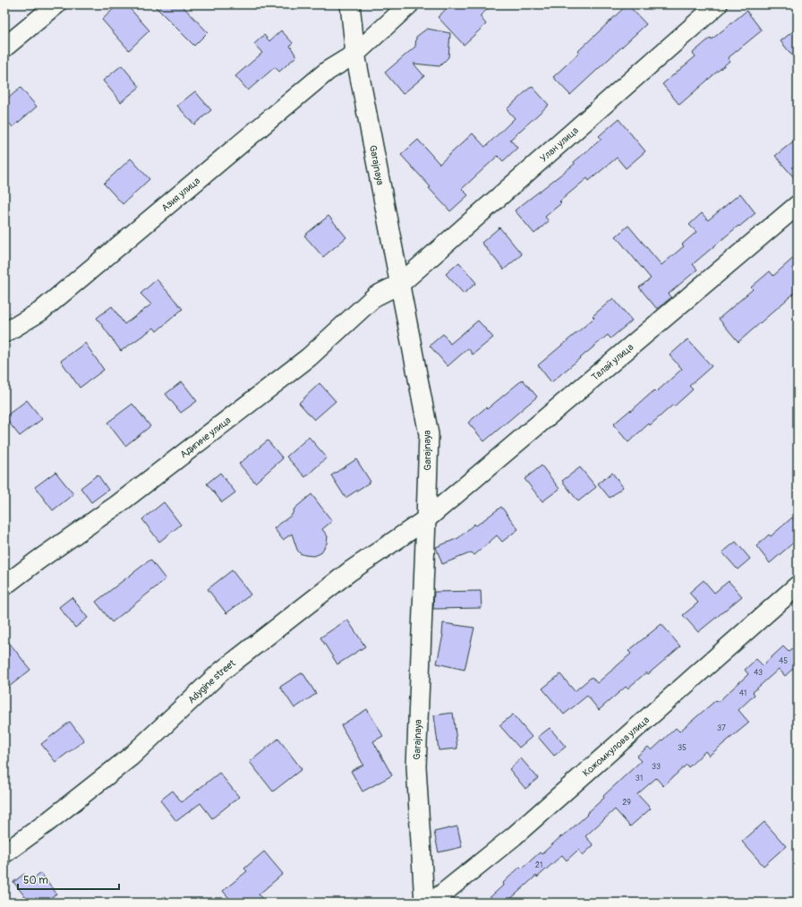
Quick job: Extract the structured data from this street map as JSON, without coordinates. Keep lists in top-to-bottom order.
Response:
{
  "streets": {
    "street": [
      "Улан улица",
      "Garajnaya",
      "Азия улица",
      "Талай улица",
      "Адигине улица",
      "Adygine street",
      "Кожомкулова улица"
    ]
  },
  "crossings": [
    ["Улан улица", "Garajnaya"],
    ["Улан улица", "Адигине улица"],
    ["Garajnaya", "Азия улица"],
    ["Garajnaya", "Талай улица"],
    ["Garajnaya", "Адигине улица"],
    ["Garajnaya", "Adygine street"],
    ["Талай улица", "Adygine street"]
  ],
  "house_numbers": [
    "45",
    "43",
    "41",
    "37",
    "35",
    "33",
    "31",
    "29",
    "21"
  ],
  "scale_bar": "50 m"
}
